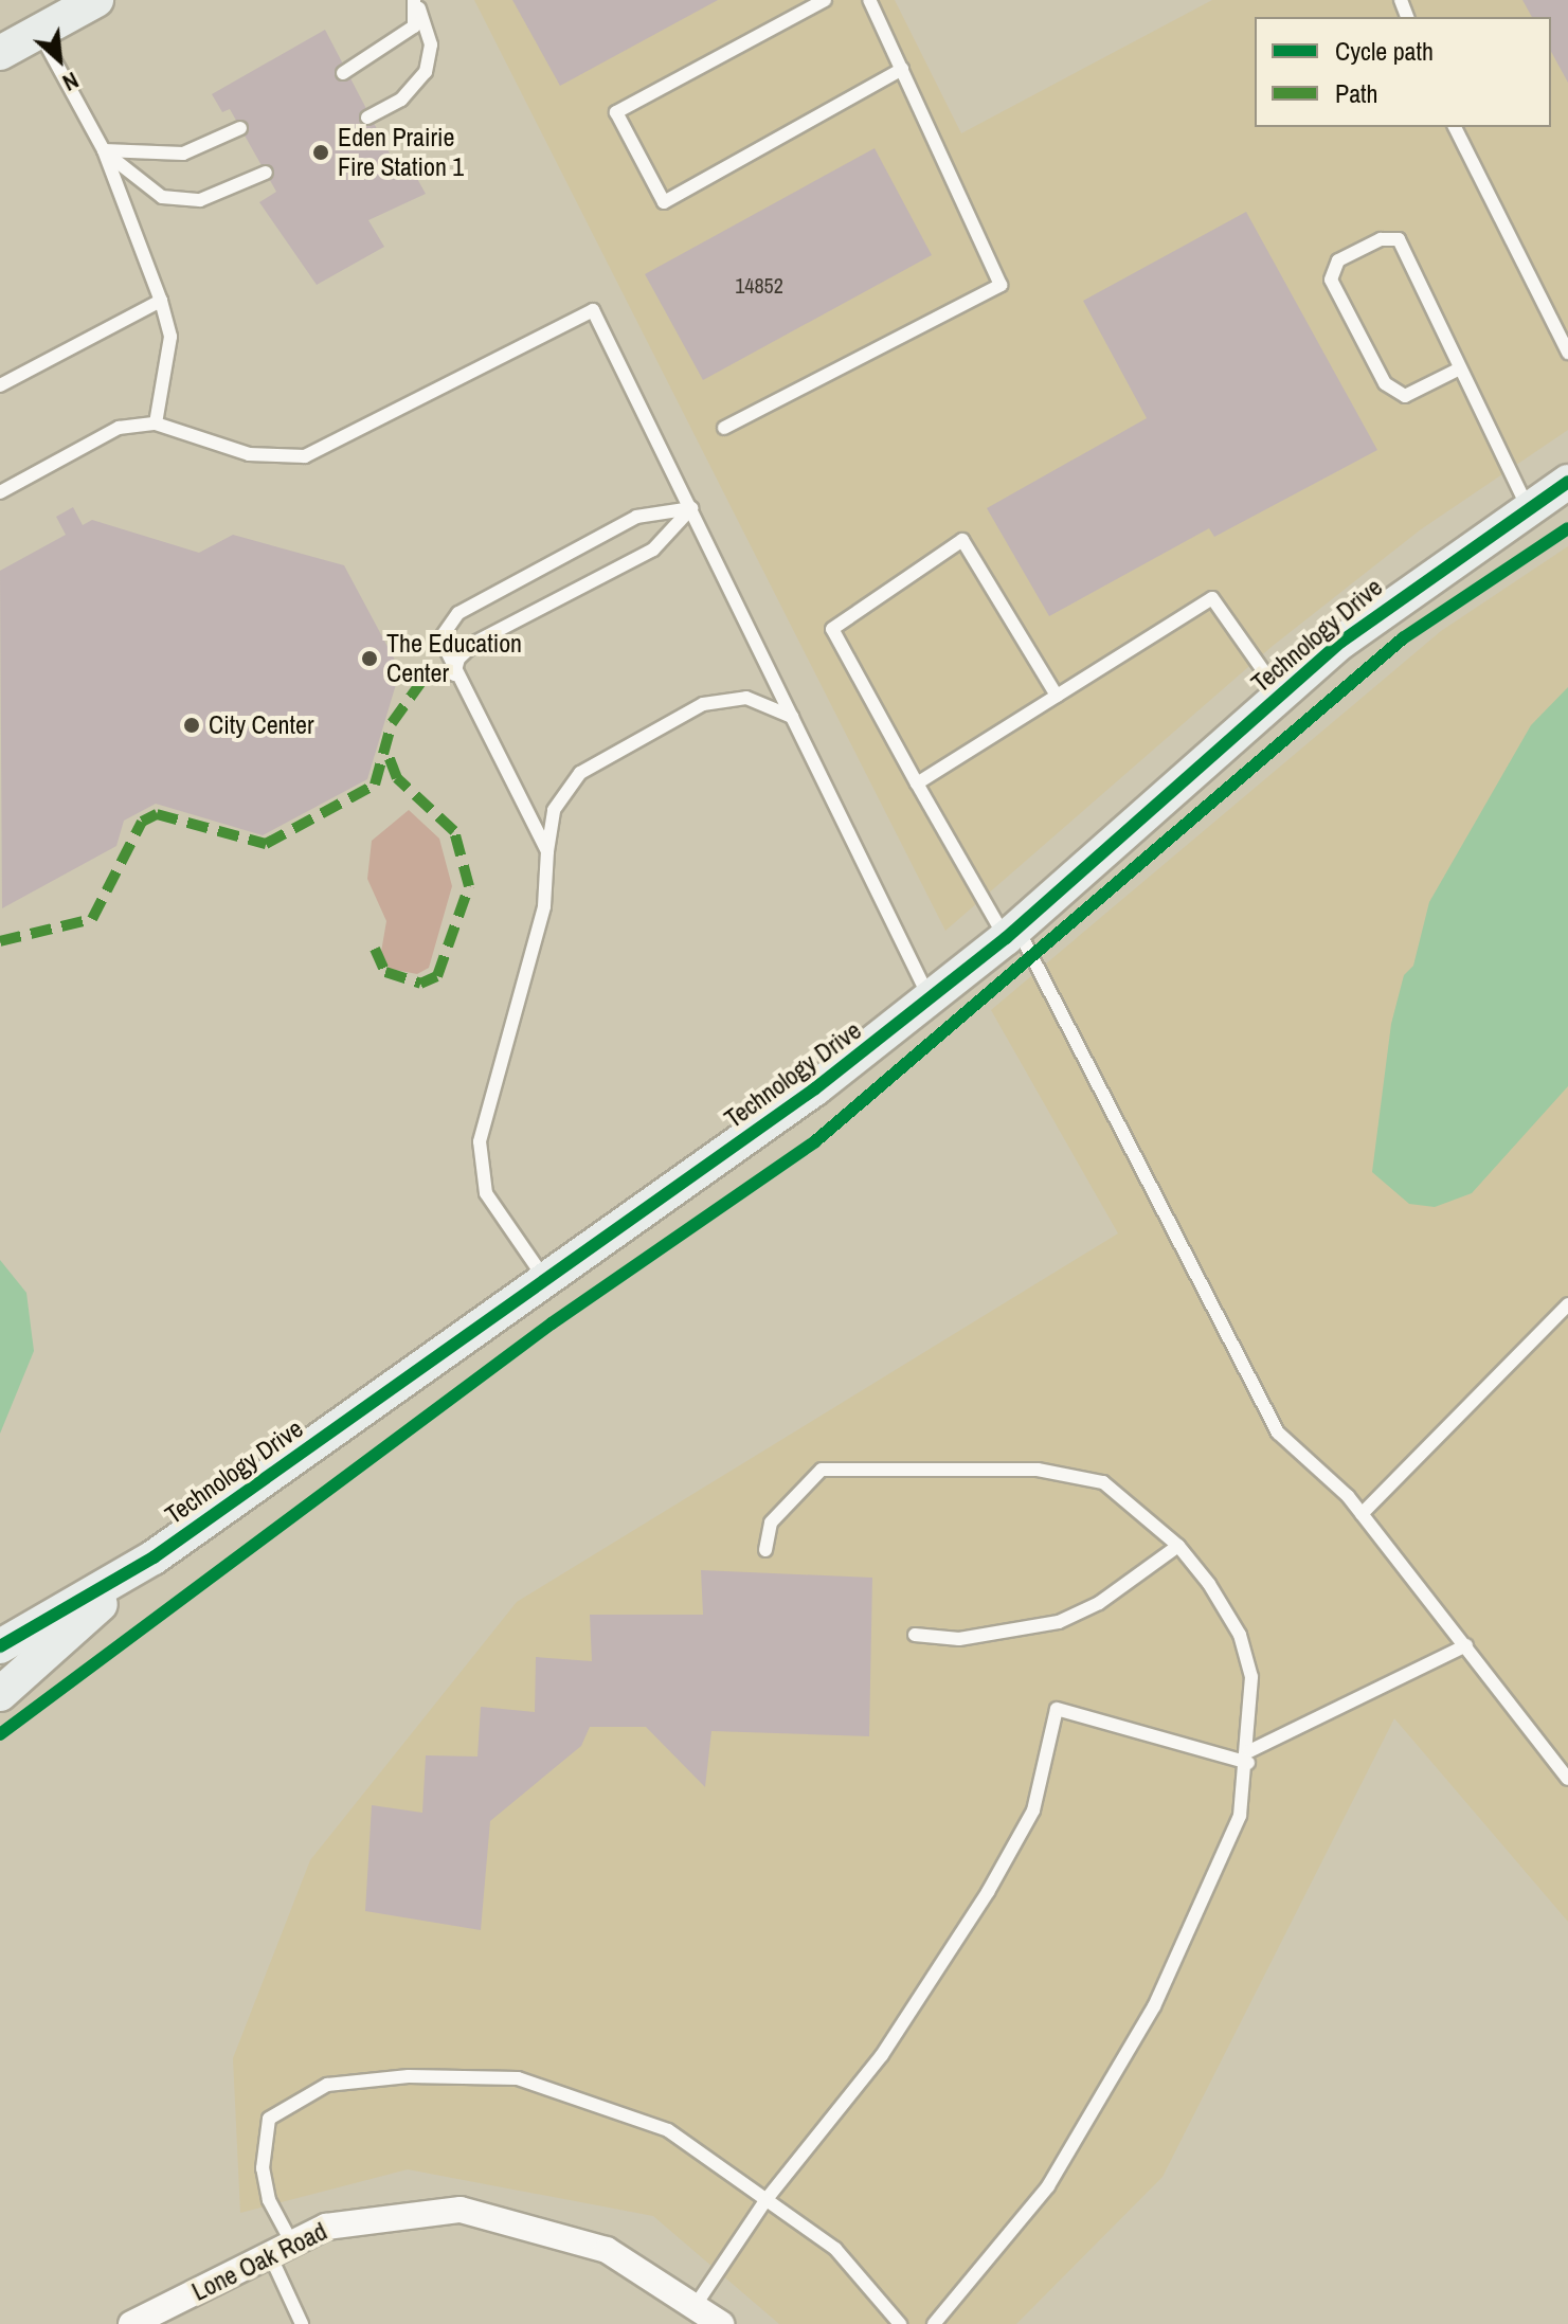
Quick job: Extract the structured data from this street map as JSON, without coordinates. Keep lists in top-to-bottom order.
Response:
{
  "streets": {
    "street": ["Technology Drive", "Lone Oak Road"]
  },
  "places": ["Eden Prairie Fire Station 1", "The Education Center", "City Center"],
  "house_numbers": ["14852"],
  "legend": ["Cycle path", "Path"],
  "north": "bottom right"
}
